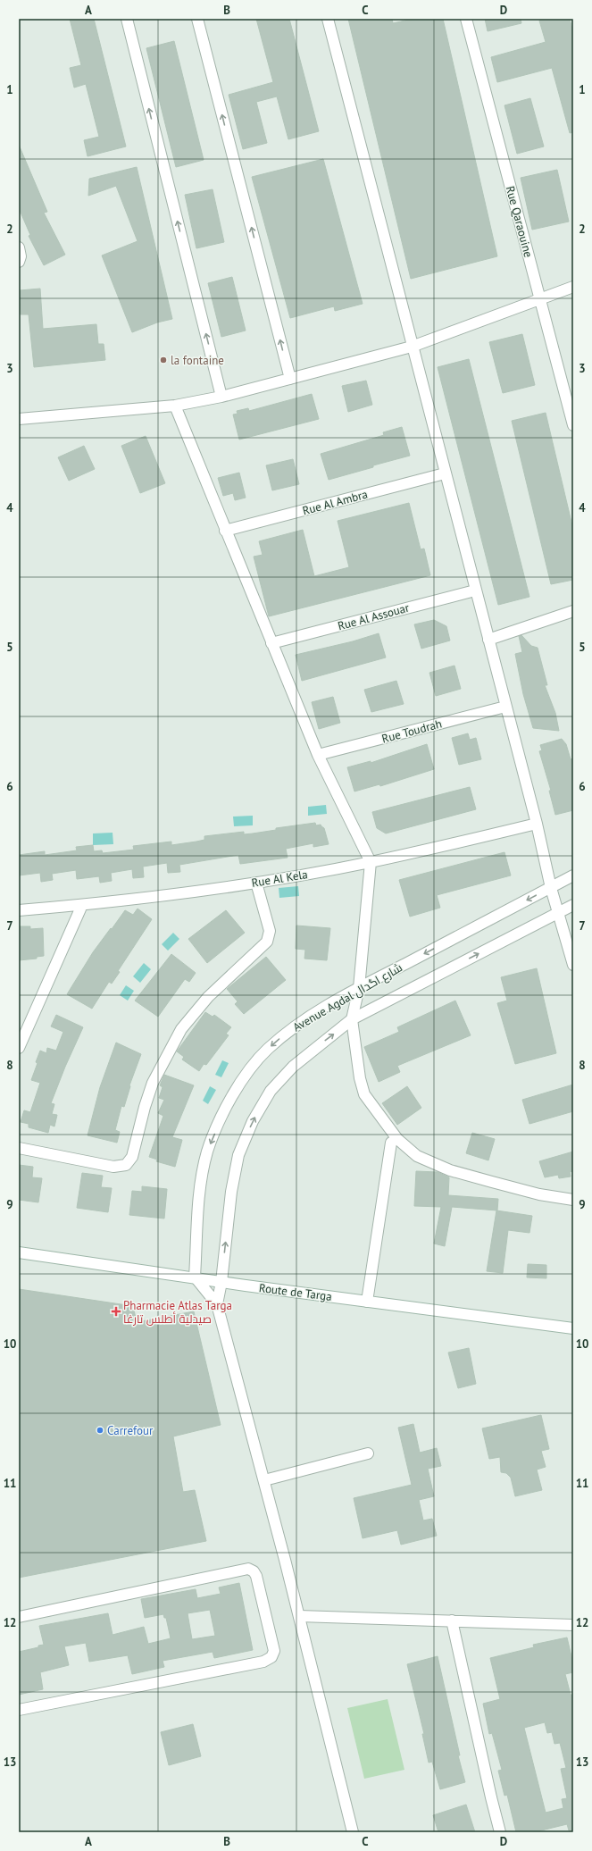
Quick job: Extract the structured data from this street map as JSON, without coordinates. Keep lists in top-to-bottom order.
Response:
{
  "streets": {
    "street": [
      "Rue Qaraouine",
      "Rue Al Ambra",
      "Rue Al Assouar",
      "Rue Toudrah",
      "Rue Al Kela",
      "Avenue Agdal شارع اگدال",
      "Route de Targa"
    ]
  },
  "crossings": [
    ["Avenue Agdal شارع اگدال", "Route de Targa"]
  ],
  "places": {
    "other": ["la fontaine", "Carrefour"],
    "health": ["Pharmacie Atlas Targa صيدلية أطلس تارغا"]
  },
  "grid": {
    "columns": [
      "A",
      "B",
      "C",
      "D"
    ],
    "rows": [
      "1",
      "2",
      "3",
      "4",
      "5",
      "6",
      "7",
      "8",
      "9",
      "10",
      "11",
      "12",
      "13"
    ]
  }
}
